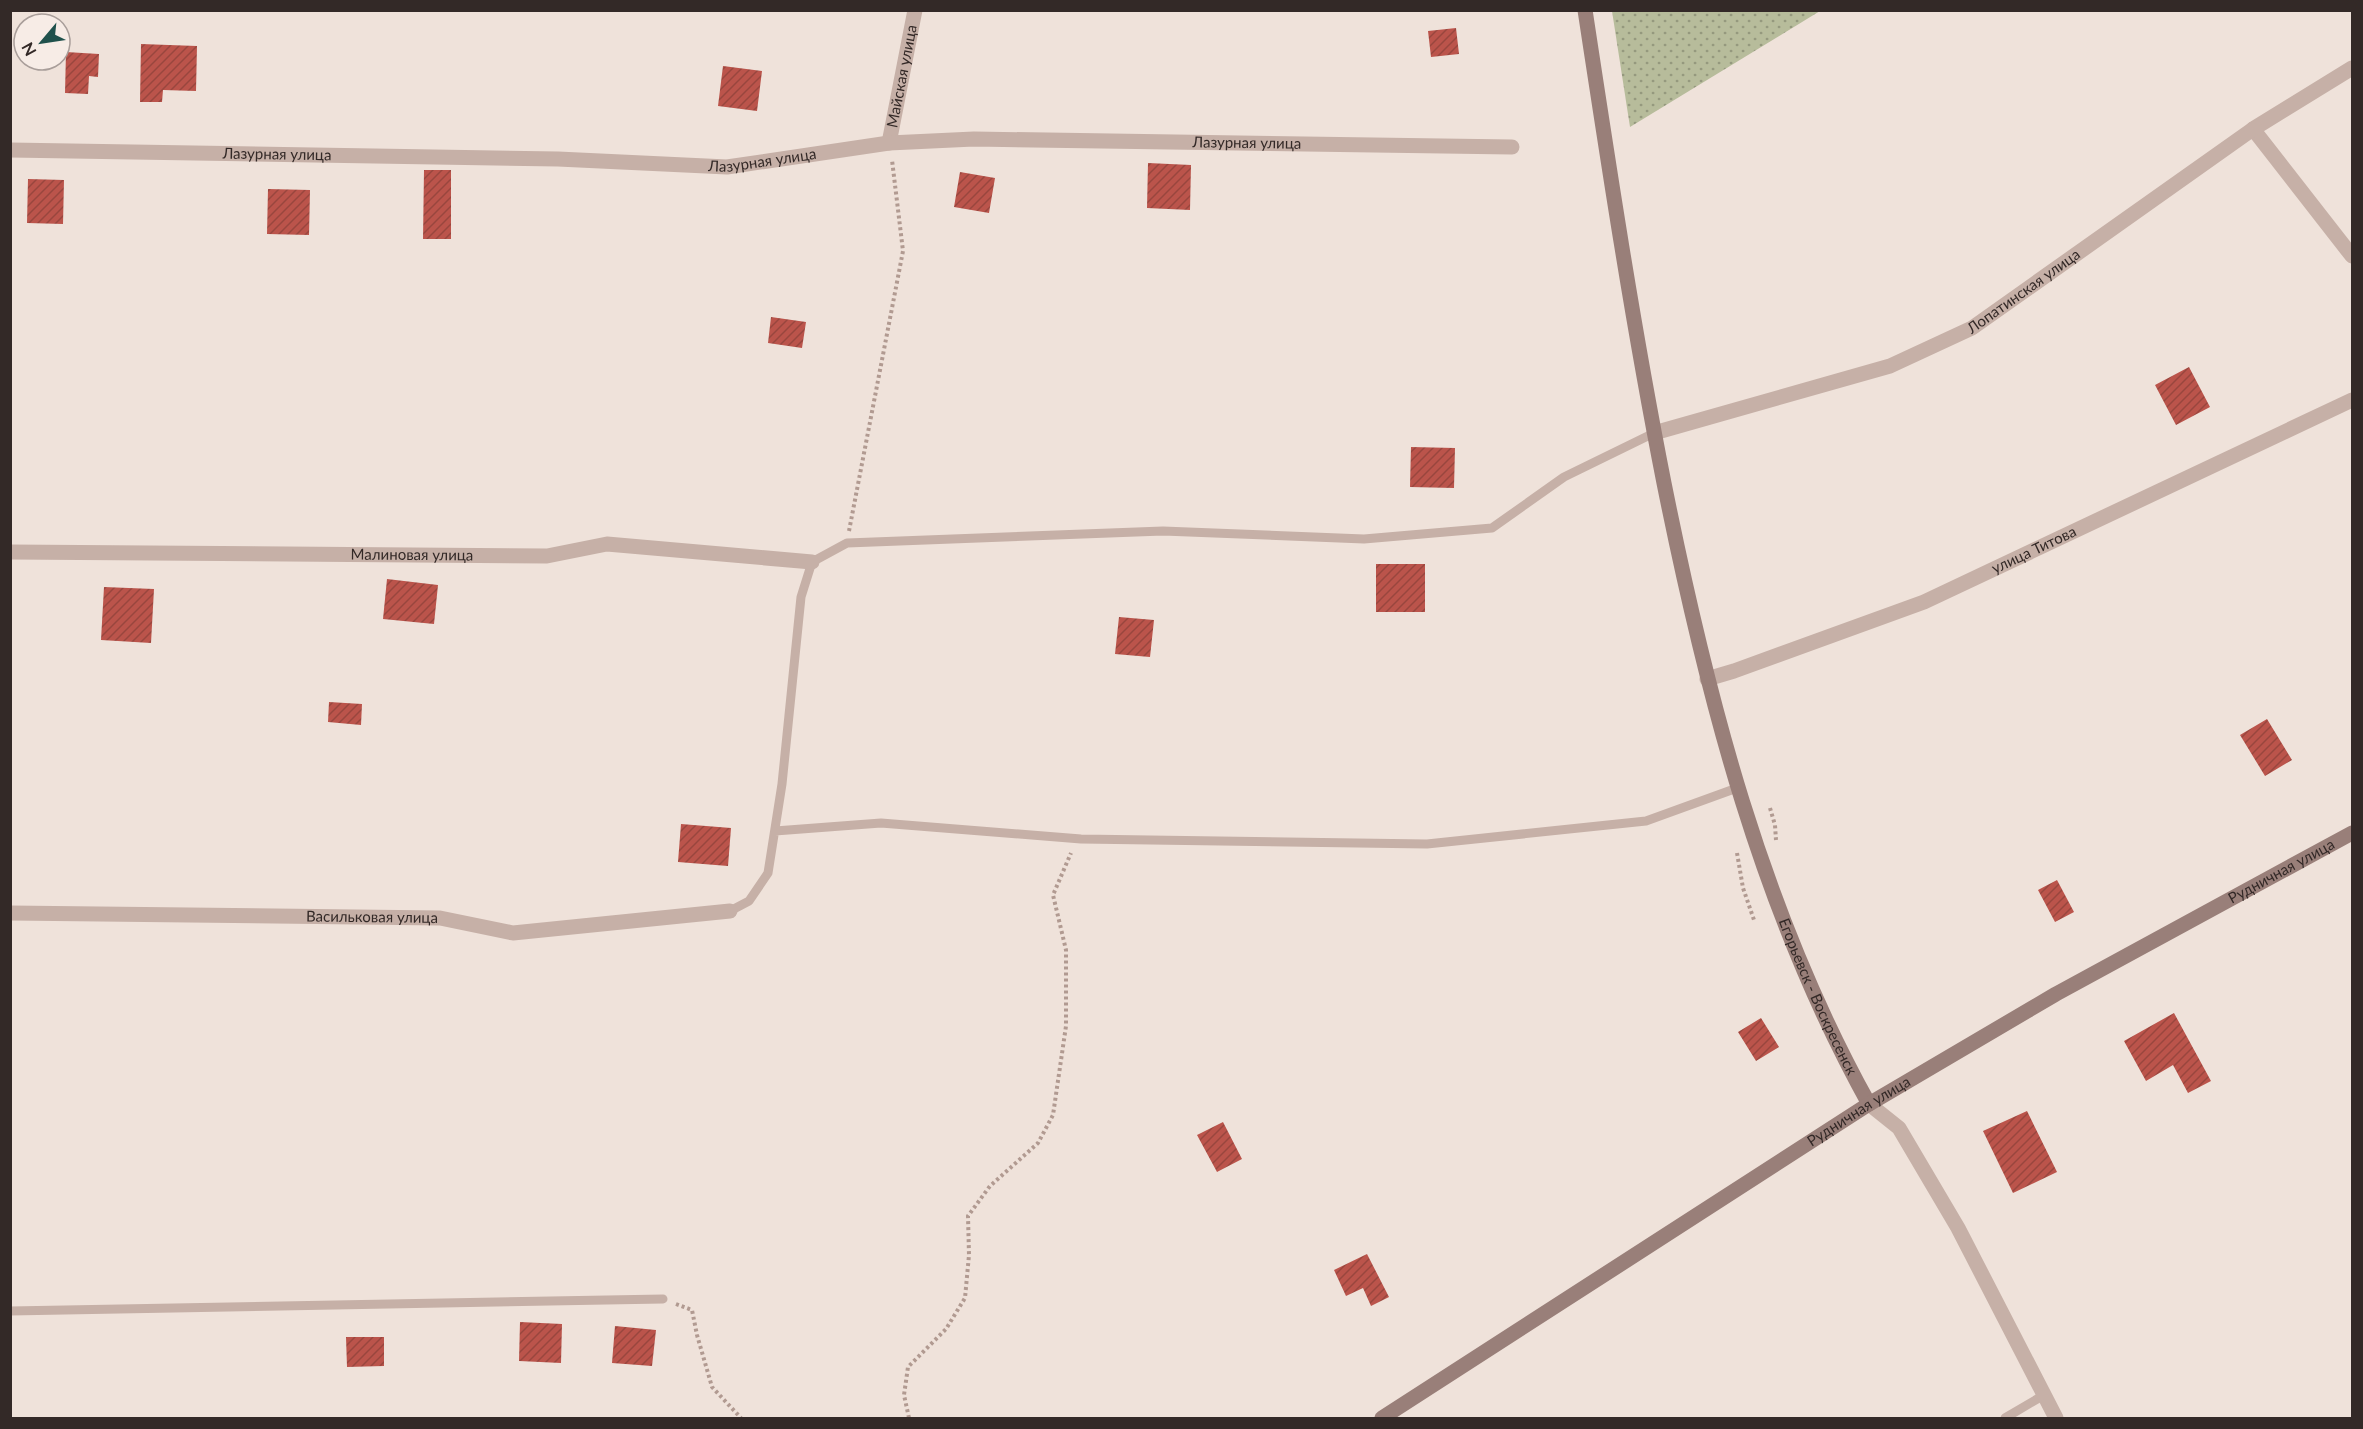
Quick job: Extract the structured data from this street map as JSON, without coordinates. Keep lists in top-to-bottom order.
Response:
{
  "streets": {
    "main road": ["Рудничная улица", "Егорьевск - Воскресенск"],
    "street": [
      "Майская улица",
      "Лазурная улица",
      "Лопатинская улица",
      "улица Титова",
      "Малиновая улица",
      "Васильковая улица"
    ]
  },
  "crossings": [
    ["Майская улица", "Лазурная улица"],
    ["Лопатинская улица", "Егорьевск - Воскресенск"],
    ["улица Титова", "Егорьевск - Воскресенск"],
    ["Рудничная улица", "Егорьевск - Воскресенск"]
  ],
  "north": "bottom left"
}
